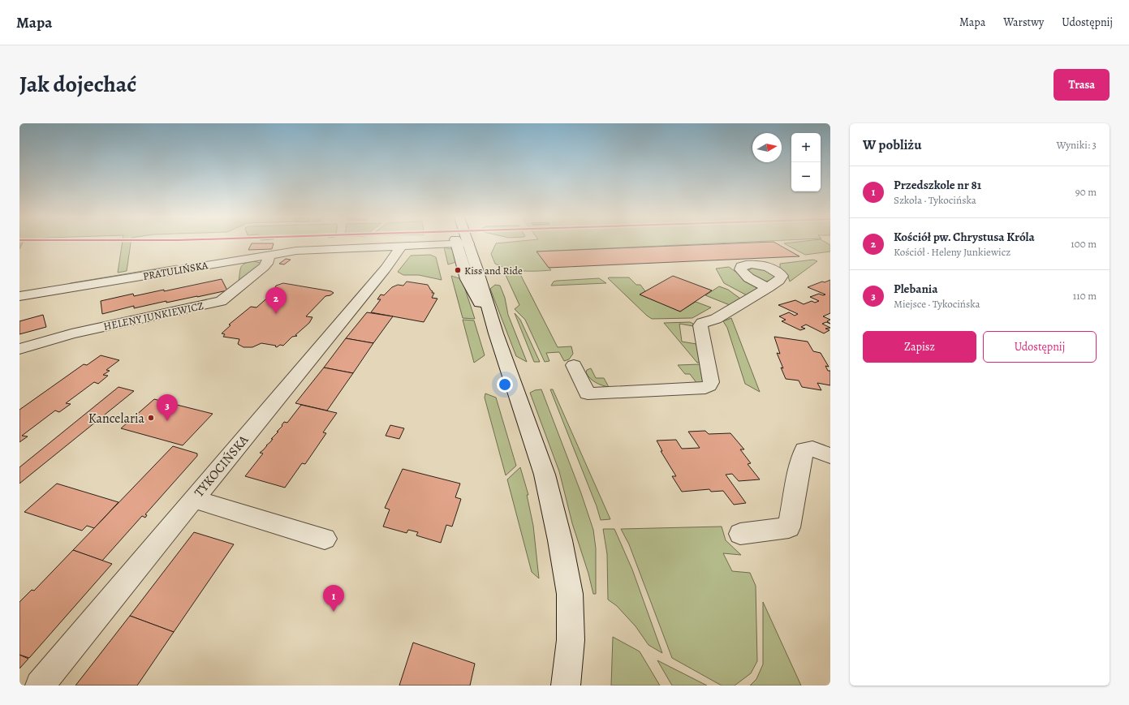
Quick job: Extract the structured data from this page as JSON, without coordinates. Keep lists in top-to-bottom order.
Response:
{
  "streets": {
    "street": ["PRATULIŃSKA", "HELENY JUNKIEWICZ", "TYKOCIŃSKA"]
  },
  "crossings": [
    ["PRATULIŃSKA", "HELENY JUNKIEWICZ"],
    ["PRATULIŃSKA", "TYKOCIŃSKA"]
  ],
  "places": ["Kiss and Ride", "Kancelaria"],
  "north": "right",
  "page": {
    "header": "Mapa",
    "nav": ["Mapa", "Warstwy", "Udostępnij"],
    "title": "Jak dojechać",
    "buttons": [
      "Trasa",
      ["Zapisz", "Udostępnij"]
    ],
    "heading": ["W pobliżu", "Wyniki: 3"],
    "map_buttons": ["+", "−"],
    "list": [
      {
        "mark": "1",
        "name": "Przedszkole nr 81",
        "note": "Szkoła · Tykocińska",
        "value": "90 m"
      },
      {
        "mark": "2",
        "name": "Kościół pw. Chrystusa Króla",
        "note": "Kościół · Heleny Junkiewicz",
        "value": "100 m"
      },
      {
        "mark": "3",
        "name": "Plebania",
        "note": "Miejsce · Tykocińska",
        "value": "110 m"
      }
    ],
    "pins": ["2", "3", "1"]
  }
}
